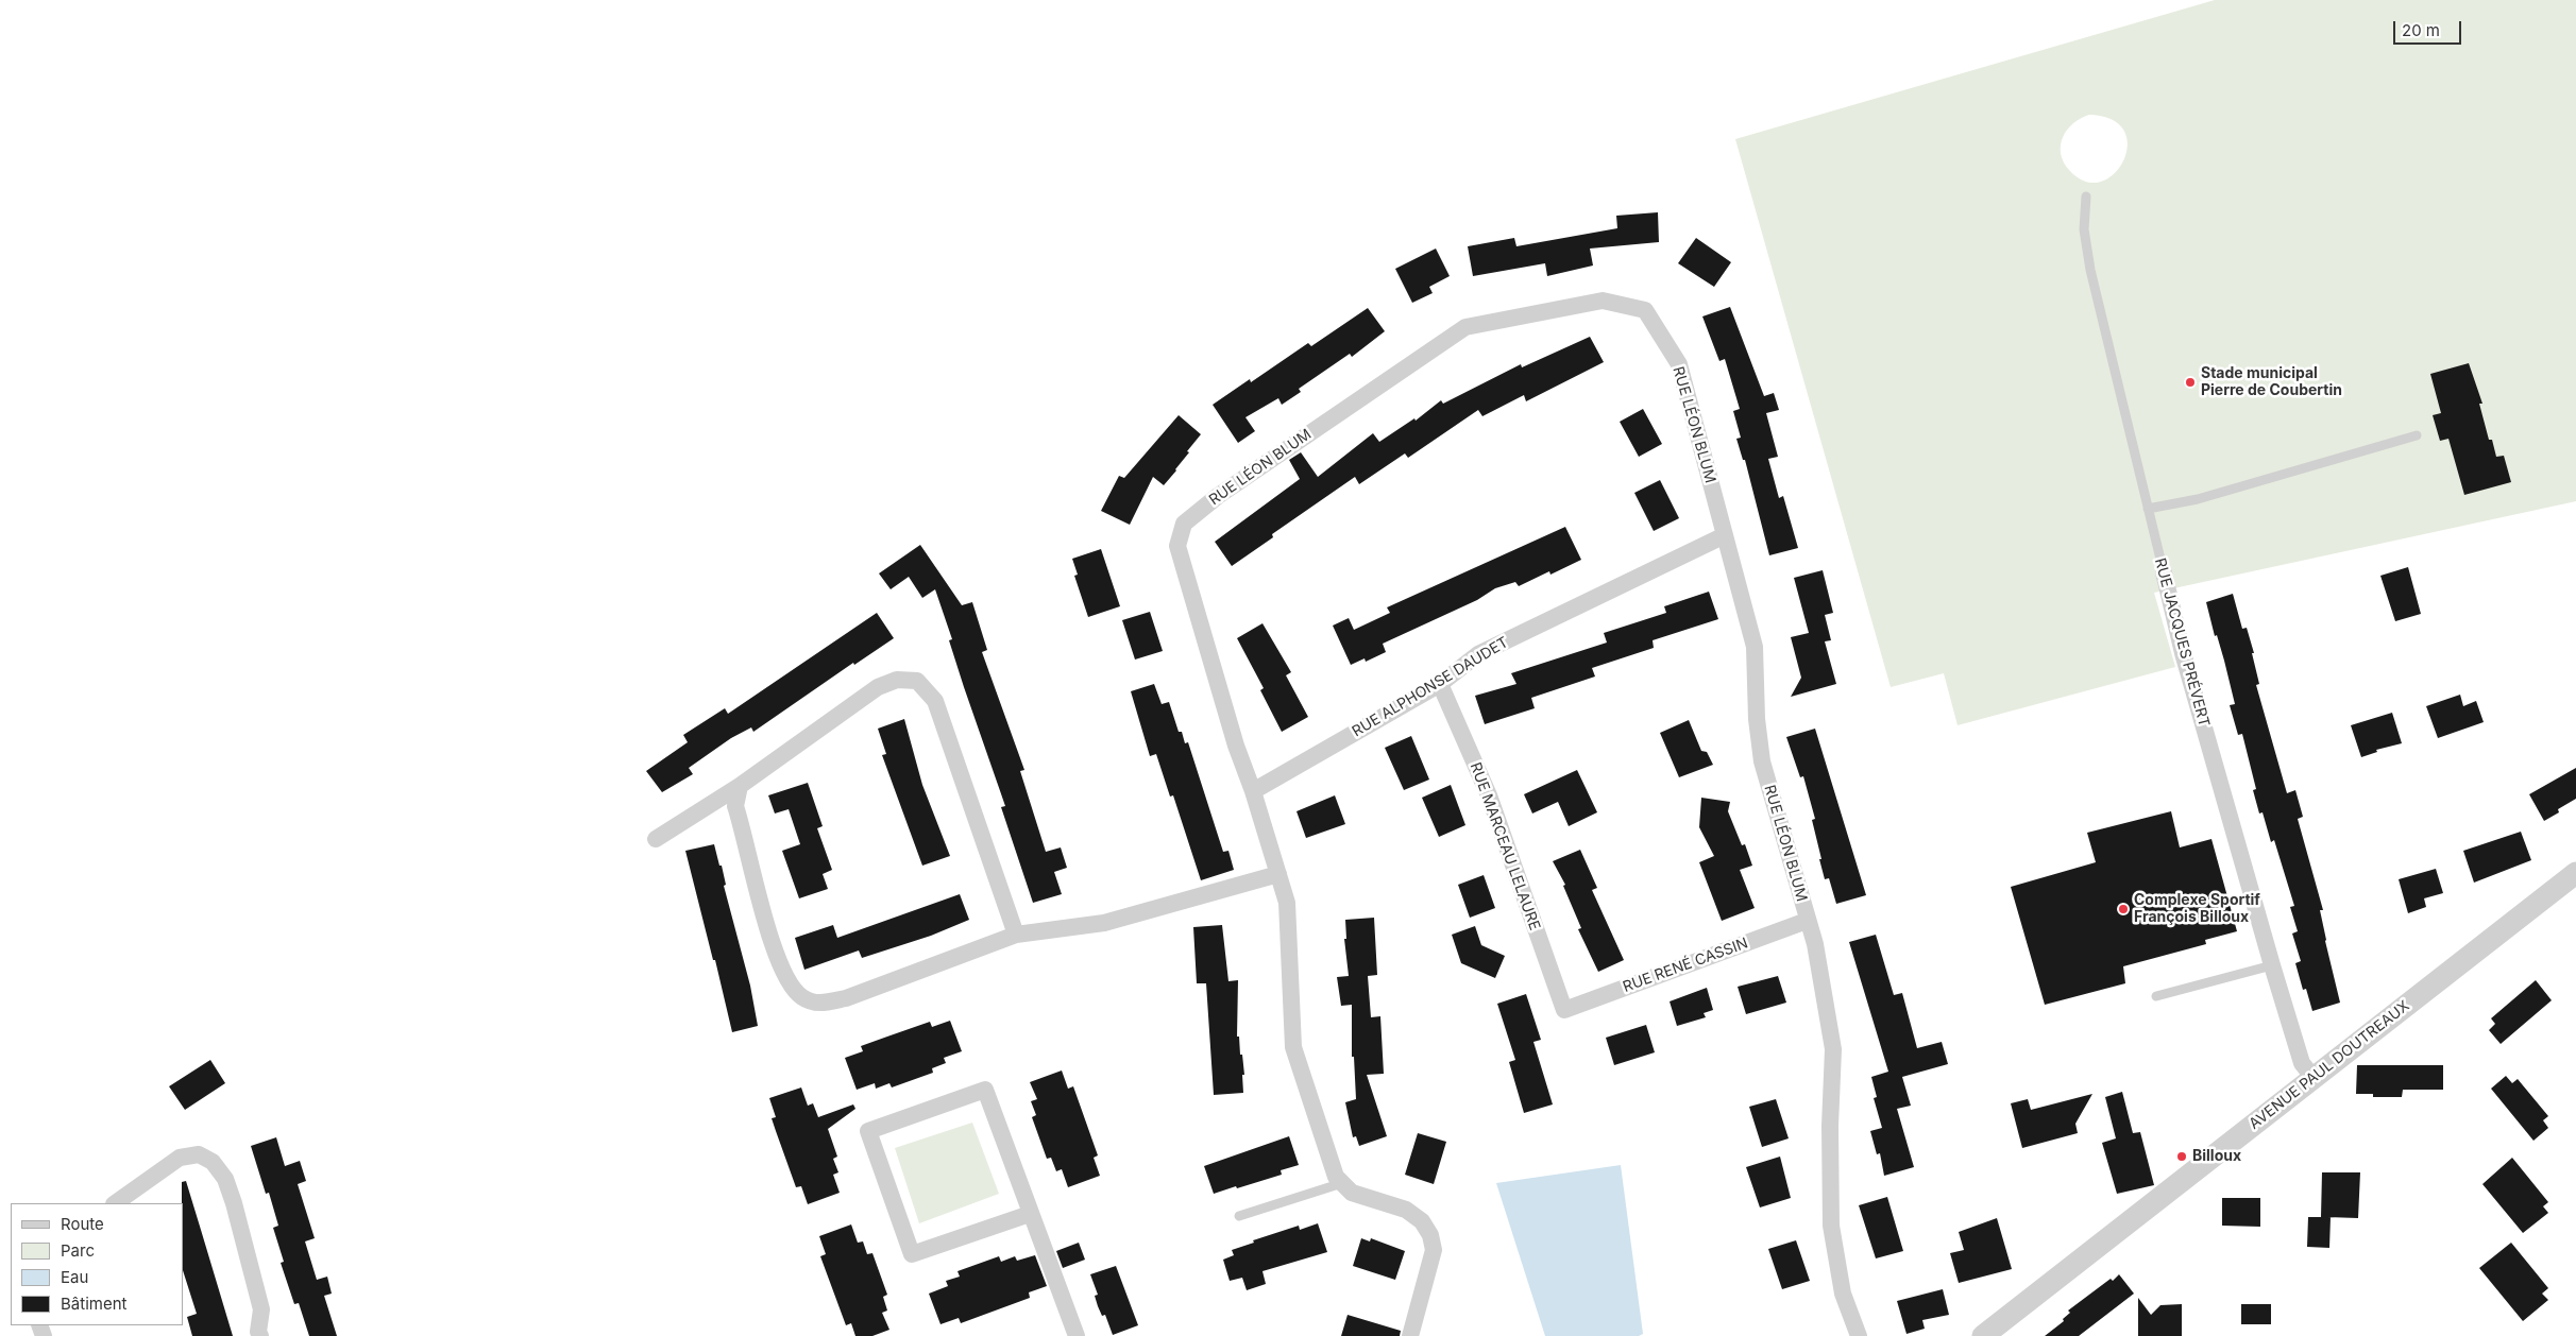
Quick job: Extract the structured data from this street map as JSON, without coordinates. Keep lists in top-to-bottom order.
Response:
{
  "streets": {
    "street": [
      "RUE LÉON BLUM",
      "RUE JACQUES PRÉVERT",
      "RUE ALPHONSE DAUDET",
      "RUE MARCEAU LELAURE",
      "RUE RENÉ CASSIN",
      "AVENUE PAUL DOUTREAUX"
    ]
  },
  "crossings": [
    ["RUE LÉON BLUM", "RUE ALPHONSE DAUDET"],
    ["RUE LÉON BLUM", "RUE RENÉ CASSIN"],
    ["RUE JACQUES PRÉVERT", "AVENUE PAUL DOUTREAUX"],
    ["RUE ALPHONSE DAUDET", "RUE MARCEAU LELAURE"],
    ["RUE MARCEAU LELAURE", "RUE RENÉ CASSIN"]
  ],
  "places": ["Stade municipal Pierre de Coubertin", "Complexe Sportif François Billoux", "Billoux"],
  "legend": [
    "Route",
    "Parc",
    "Eau",
    "Bâtiment"
  ],
  "scale_bar": "20 m"
}
